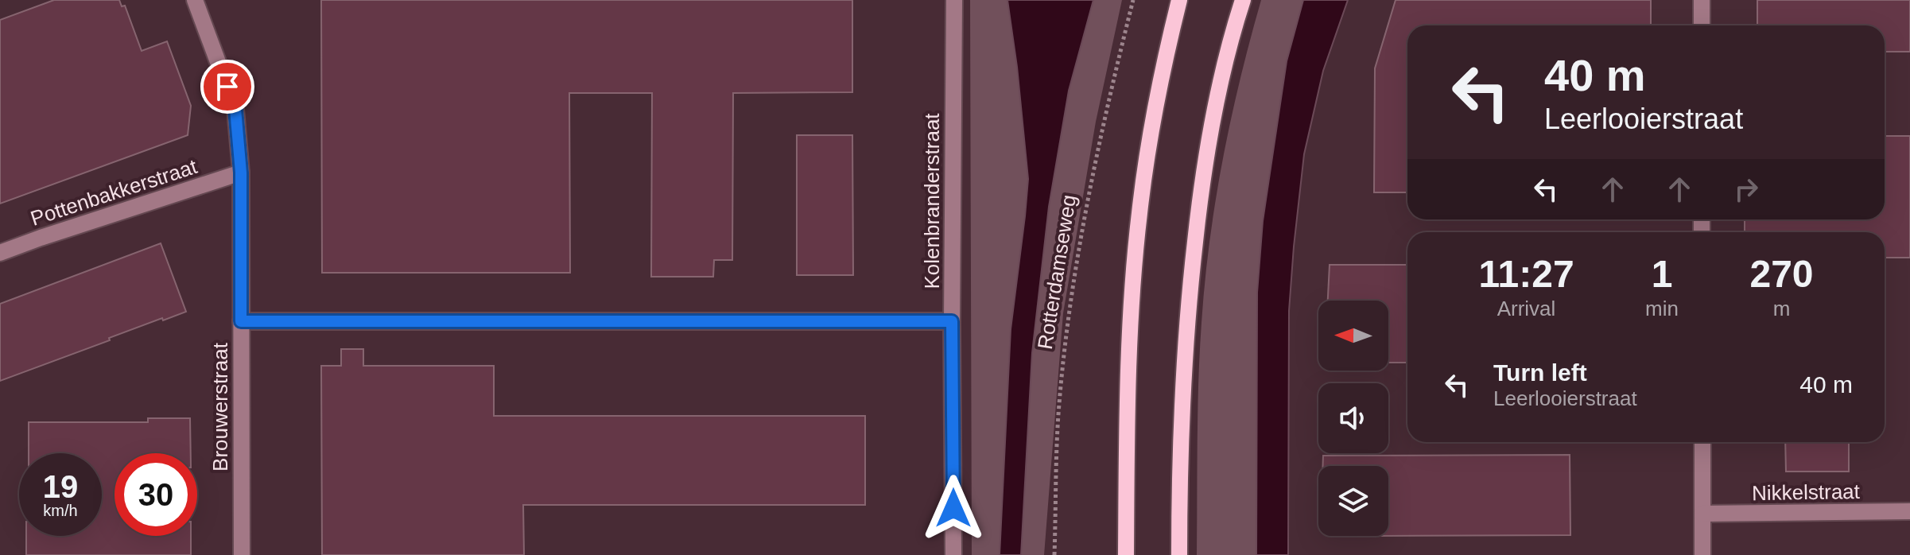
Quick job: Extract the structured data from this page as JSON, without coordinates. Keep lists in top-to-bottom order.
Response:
{
  "streets": {
    "street": [
      "Pottenbakkerstraat",
      "Kolenbranderstraat",
      "Brouwerstraat",
      "Nikkelstraat"
    ],
    "path": ["Rotterdamseweg"]
  },
  "crossings": [
    ["Pottenbakkerstraat", "Brouwerstraat"]
  ],
  "north": "left",
  "page": {
    "turn": ["40 m", "Leerlooierstraat"],
    "eta": [
      "11:27",
      "Arrival",
      "1",
      "min",
      "270",
      "m"
    ],
    "list": [
      {
        "name": "Turn left",
        "note": "Leerlooierstraat",
        "value": "40 m"
      }
    ],
    "speed": "19 km/h",
    "limit": "30"
  }
}
